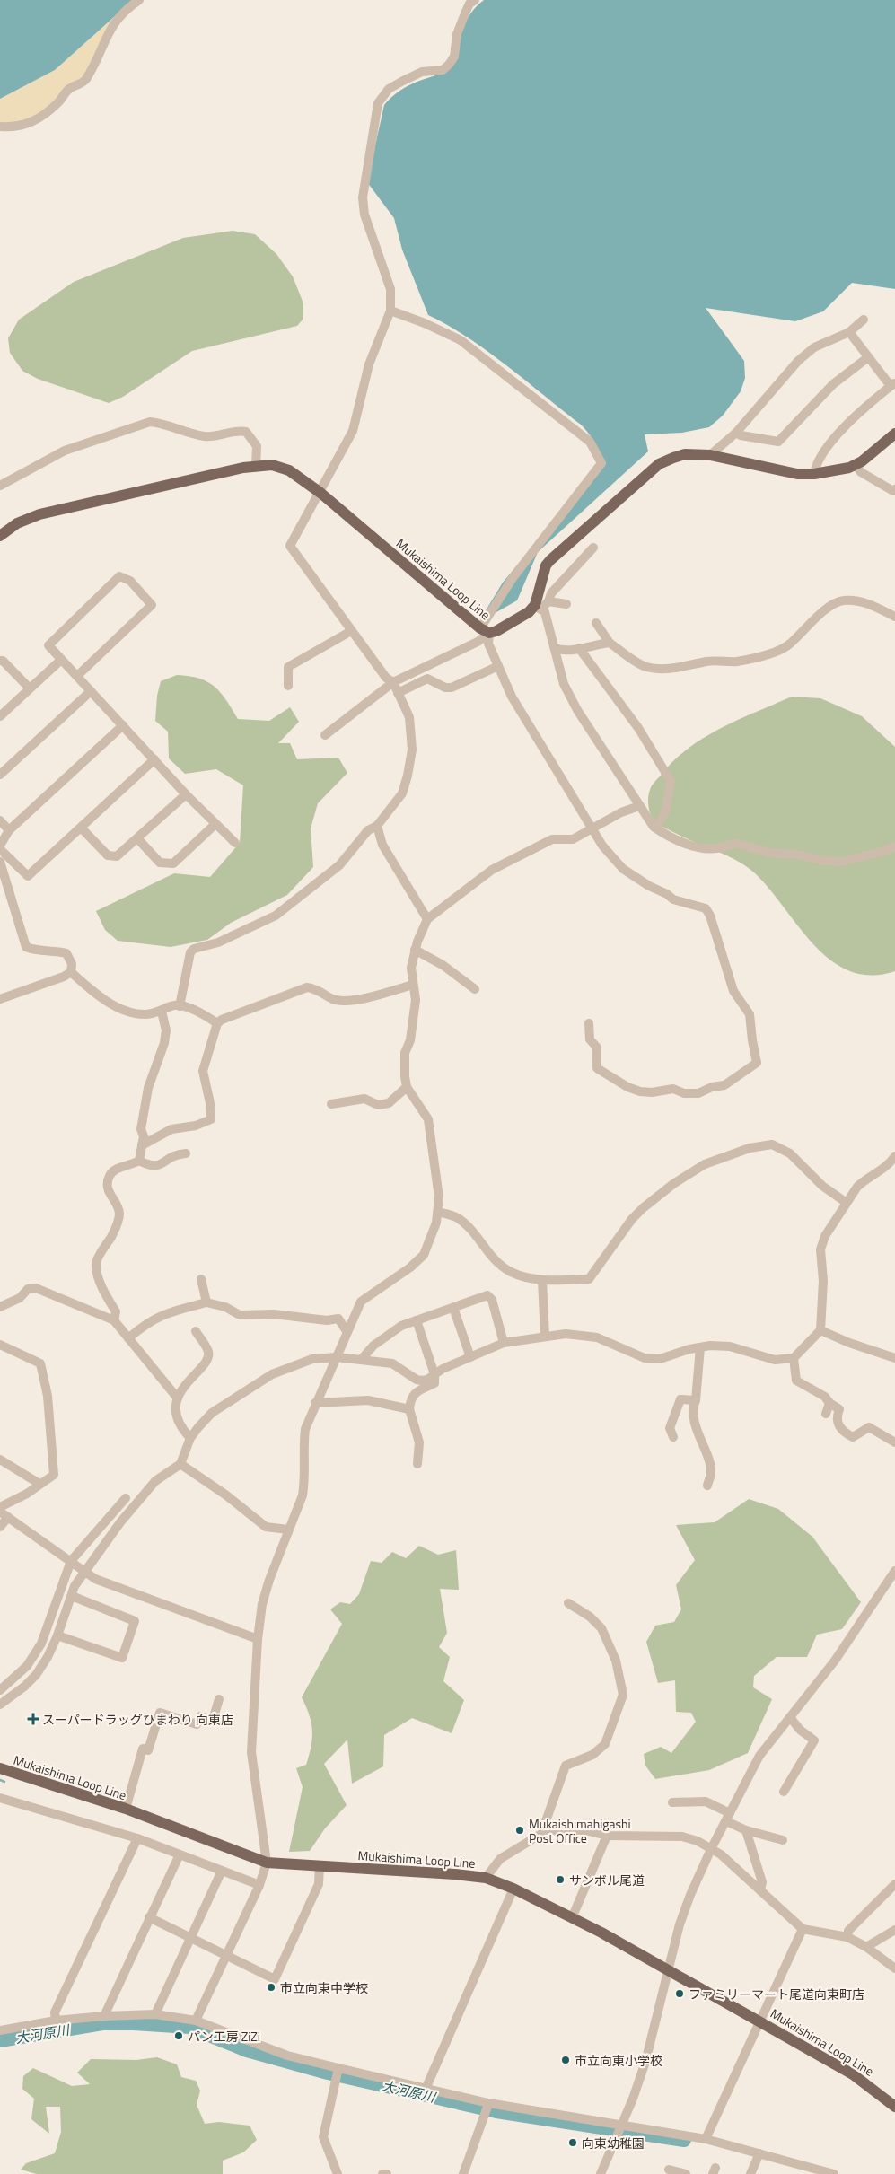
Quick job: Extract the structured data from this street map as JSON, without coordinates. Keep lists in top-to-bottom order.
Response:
{
  "streets": {
    "main road": ["Mukaishima Loop Line"]
  },
  "water": ["大河原川"],
  "places": {
    "health": ["スーパードラッグひまわり 向東店"],
    "other": [
      "Mukaishimahigashi Post Office",
      "サンボル尾道",
      "市立向東中学校",
      "ファミリーマート尾道向東町店",
      "パン工房 ZiZi",
      "市立向東小学校",
      "向東幼稚園"
    ]
  }
}
